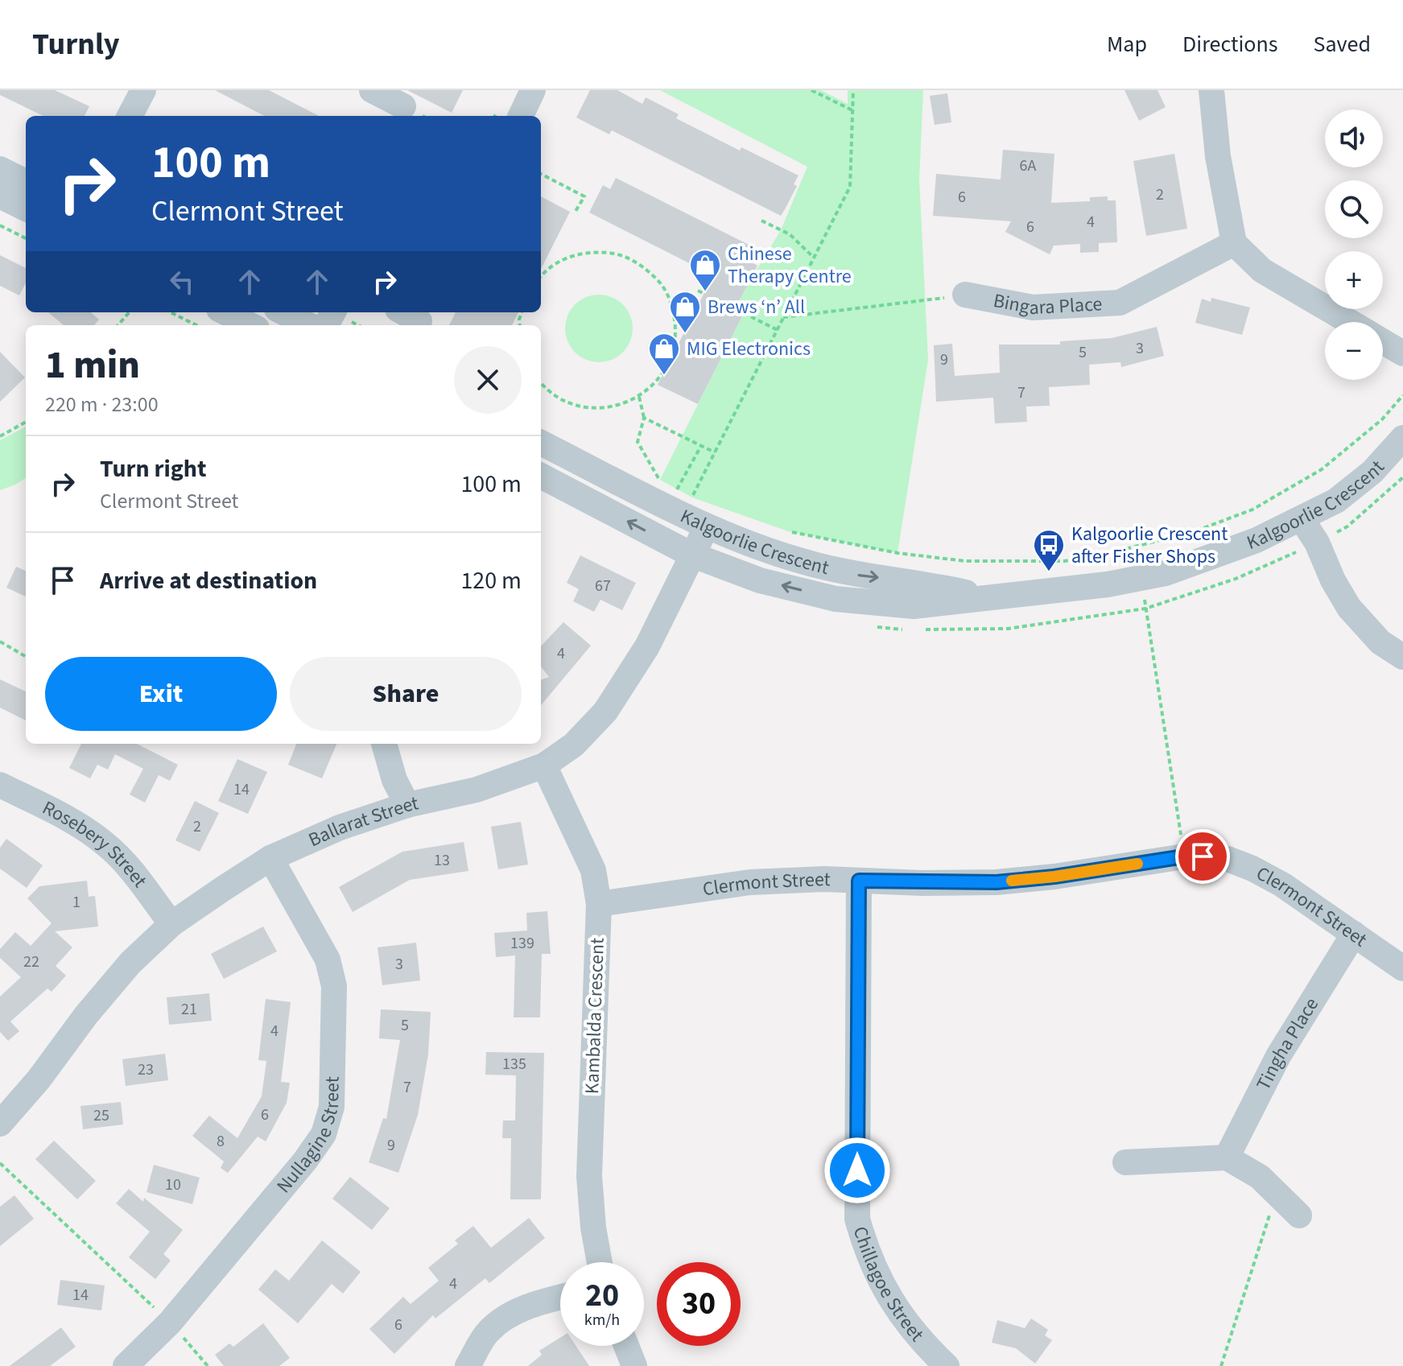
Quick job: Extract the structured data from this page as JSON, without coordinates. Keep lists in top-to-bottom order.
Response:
{
  "streets": {
    "street": [
      "Bingara Place",
      "Kalgoorlie Crescent",
      "Ballarat Street",
      "Rosebery Street",
      "Clermont Street",
      "Kambalda Crescent",
      "Tingha Place",
      "Nullagine Street",
      "Chillagoe Street"
    ]
  },
  "crossings": [
    ["Kalgoorlie Crescent", "Ballarat Street"],
    ["Ballarat Street", "Rosebery Street"],
    ["Ballarat Street", "Kambalda Crescent"],
    ["Ballarat Street", "Nullagine Street"],
    ["Clermont Street", "Kambalda Crescent"],
    ["Clermont Street", "Tingha Place"],
    ["Clermont Street", "Chillagoe Street"]
  ],
  "places": {
    "shop": ["Chinese Therapy Centre", "Brews ‘n’ All", "MIG Electronics"],
    "bus stop": ["Kalgoorlie Crescent after Fisher Shops"]
  },
  "house_numbers": [
    "6A",
    "2",
    "6",
    "4",
    "6",
    "3",
    "5",
    "9",
    "7",
    "67",
    "4",
    "14",
    "2",
    "13",
    "1",
    "139",
    "22",
    "3",
    "21",
    "5",
    "4",
    "135",
    "23",
    "7",
    "6",
    "25",
    "8",
    "9",
    "10",
    "4",
    "14",
    "6"
  ],
  "page": {
    "header": "Turnly",
    "nav": ["Map", "Directions", "Saved"],
    "map_buttons": ["+", "−"],
    "turn": ["100 m", "Clermont Street"],
    "heading": ["1 min", "220 m · 23:00"],
    "list": [
      {
        "name": "Turn right",
        "note": "Clermont Street",
        "value": "100 m"
      },
      {
        "name": "Arrive at destination",
        "value": "120 m"
      }
    ],
    "buttons": ["Exit", "Share"],
    "speed": "20 km/h",
    "limit": "30"
  }
}
